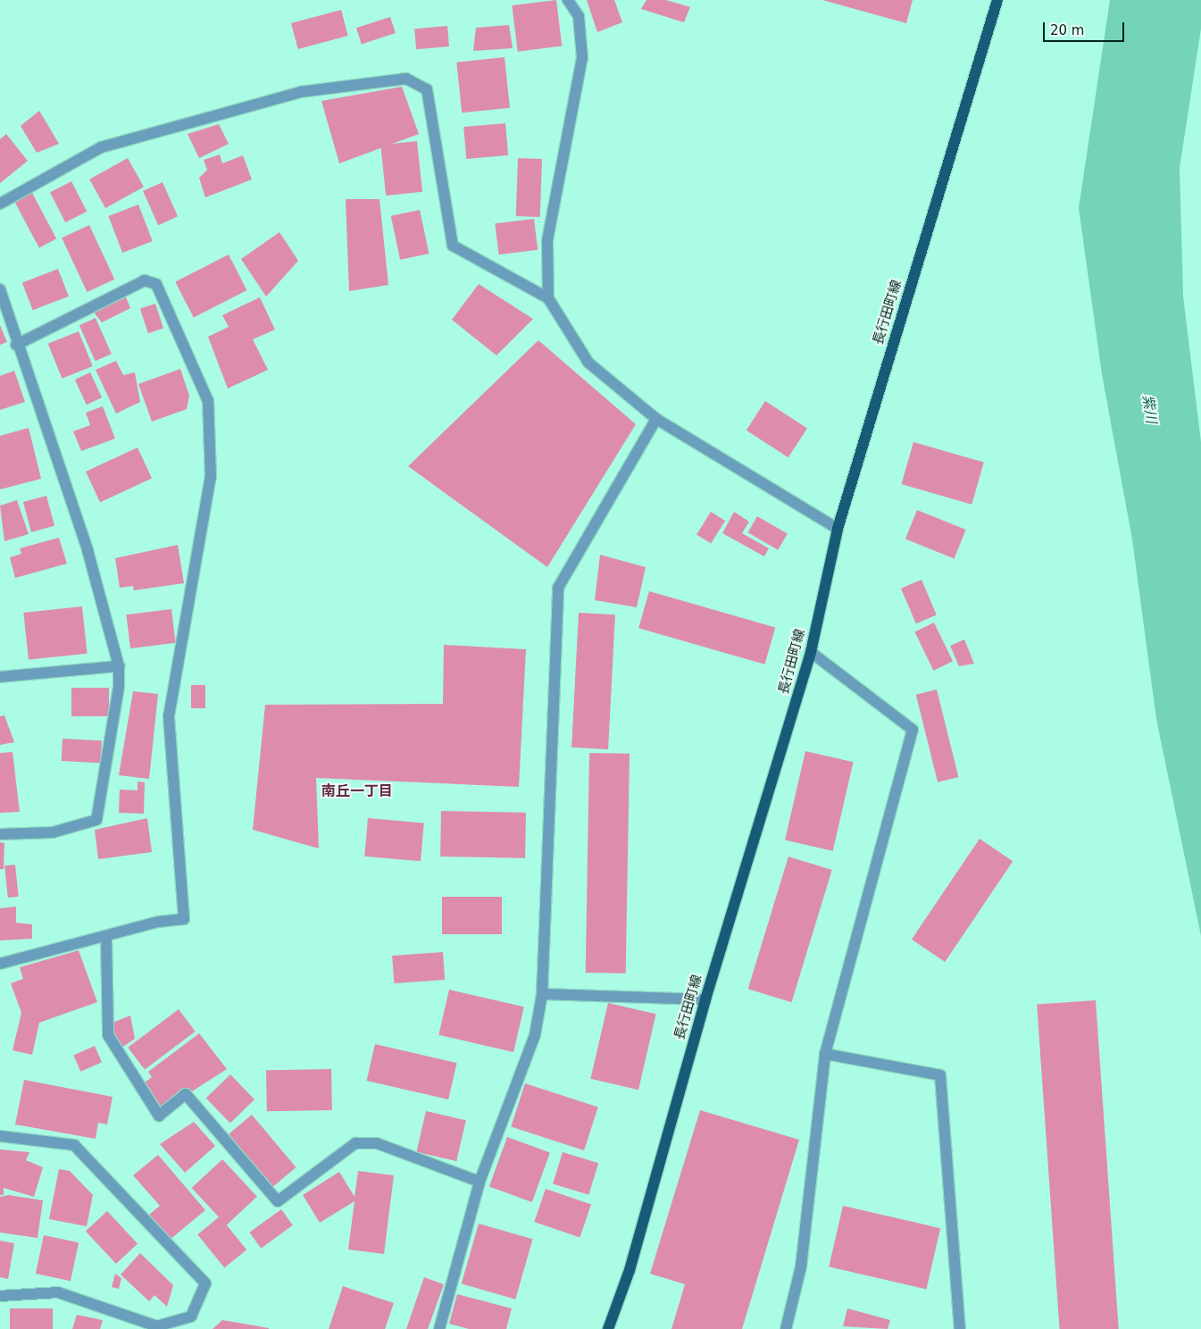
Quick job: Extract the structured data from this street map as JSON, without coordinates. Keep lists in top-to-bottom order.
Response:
{
  "streets": {
    "main road": ["長行田町線"]
  },
  "districts": ["南丘一丁目"],
  "water": ["紫川"],
  "scale_bar": "20 m"
}
